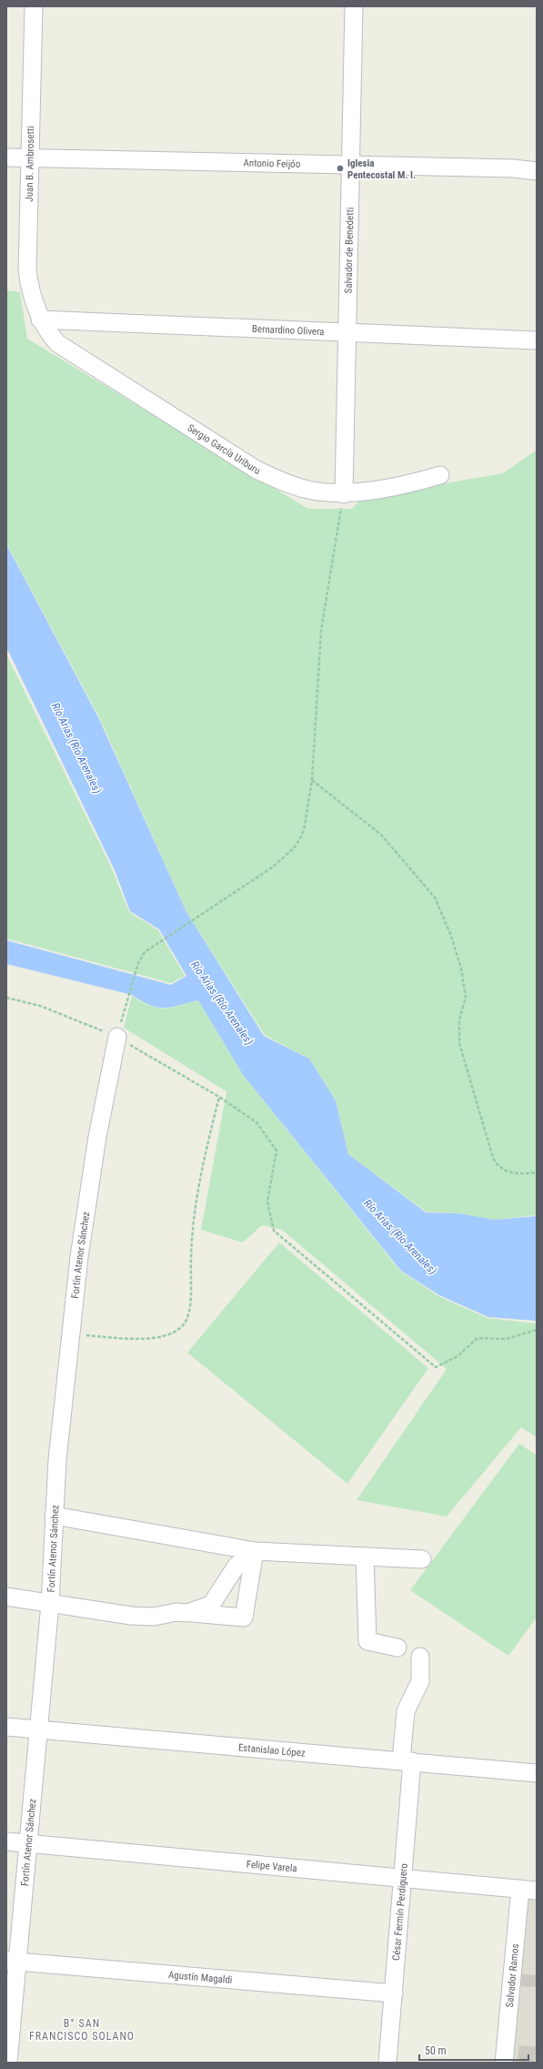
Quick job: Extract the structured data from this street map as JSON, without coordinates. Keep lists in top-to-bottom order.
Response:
{
  "streets": {
    "street": [
      "Antonio Feijóo",
      "Juan B. Ambrosetti",
      "Salvador de Benedetti",
      "Bernardino Olivera",
      "Sergio García Uriburu",
      "Fortín Atenor Sánchez",
      "Estanislao López",
      "Felipe Varela",
      "César Fermín Perdiguero",
      "Salvador Ramos",
      "Agustín Magaldi"
    ]
  },
  "crossings": [
    ["Antonio Feijóo", "Juan B. Ambrosetti"],
    ["Antonio Feijóo", "Salvador de Benedetti"],
    ["Juan B. Ambrosetti", "Bernardino Olivera"],
    ["Juan B. Ambrosetti", "Sergio García Uriburu"],
    ["Salvador de Benedetti", "Bernardino Olivera"],
    ["Salvador de Benedetti", "Sergio García Uriburu"],
    ["Bernardino Olivera", "Sergio García Uriburu"],
    ["Fortín Atenor Sánchez", "Estanislao López"],
    ["Fortín Atenor Sánchez", "Felipe Varela"],
    ["Fortín Atenor Sánchez", "Agustín Magaldi"],
    ["Estanislao López", "César Fermín Perdiguero"],
    ["Felipe Varela", "César Fermín Perdiguero"],
    ["Felipe Varela", "Salvador Ramos"],
    ["César Fermín Perdiguero", "Agustín Magaldi"]
  ],
  "districts": ["B° SAN FRANCISCO SOLANO"],
  "water": ["Río Arias (Río Arenales)"],
  "places": ["Iglesia Pentecostal M. I."],
  "scale_bar": "50 m"
}
